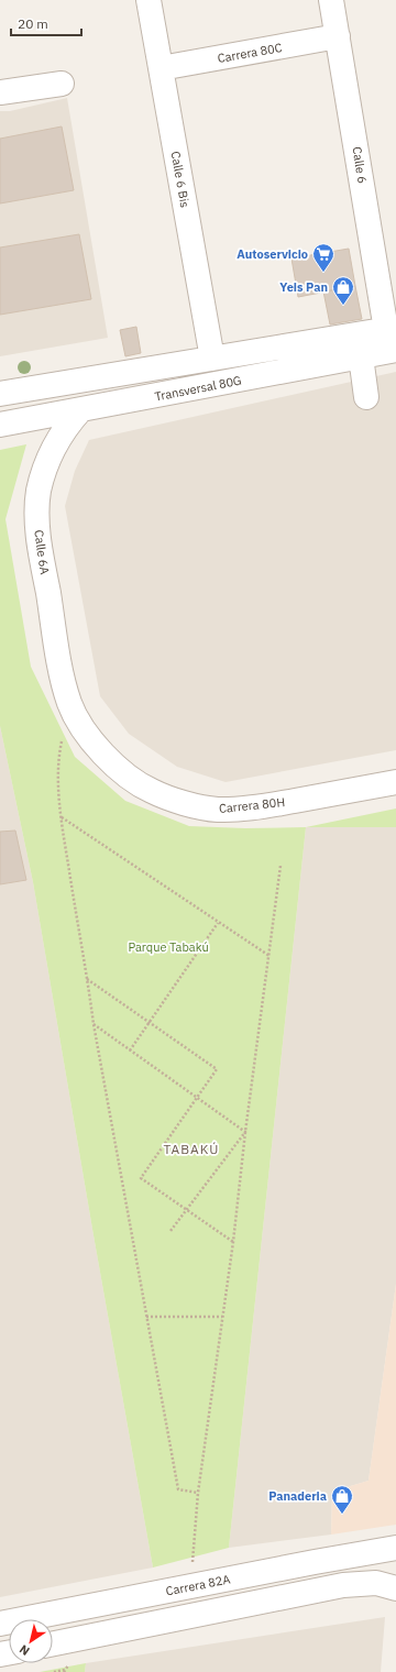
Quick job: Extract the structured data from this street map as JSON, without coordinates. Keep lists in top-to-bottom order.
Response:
{
  "streets": {
    "street": [
      "Carrera 80C",
      "Calle 6",
      "Calle 6 Bis",
      "Transversal 80G",
      "Calle 6A",
      "Carrera 80H",
      "Carrera 82A"
    ]
  },
  "crossings": [
    ["Carrera 80C", "Calle 6"],
    ["Carrera 80C", "Calle 6 Bis"],
    ["Calle 6", "Transversal 80G"],
    ["Transversal 80G", "Calle 6A"],
    ["Calle 6A", "Carrera 80H"]
  ],
  "districts": ["TABAKÚ"],
  "parks": ["Parque Tabakú"],
  "places": {
    "supermarket": ["Autoservicio"],
    "shop": ["Yeis Pan", "Panaderia"]
  },
  "scale_bar": "20 m",
  "north": "bottom left"
}
